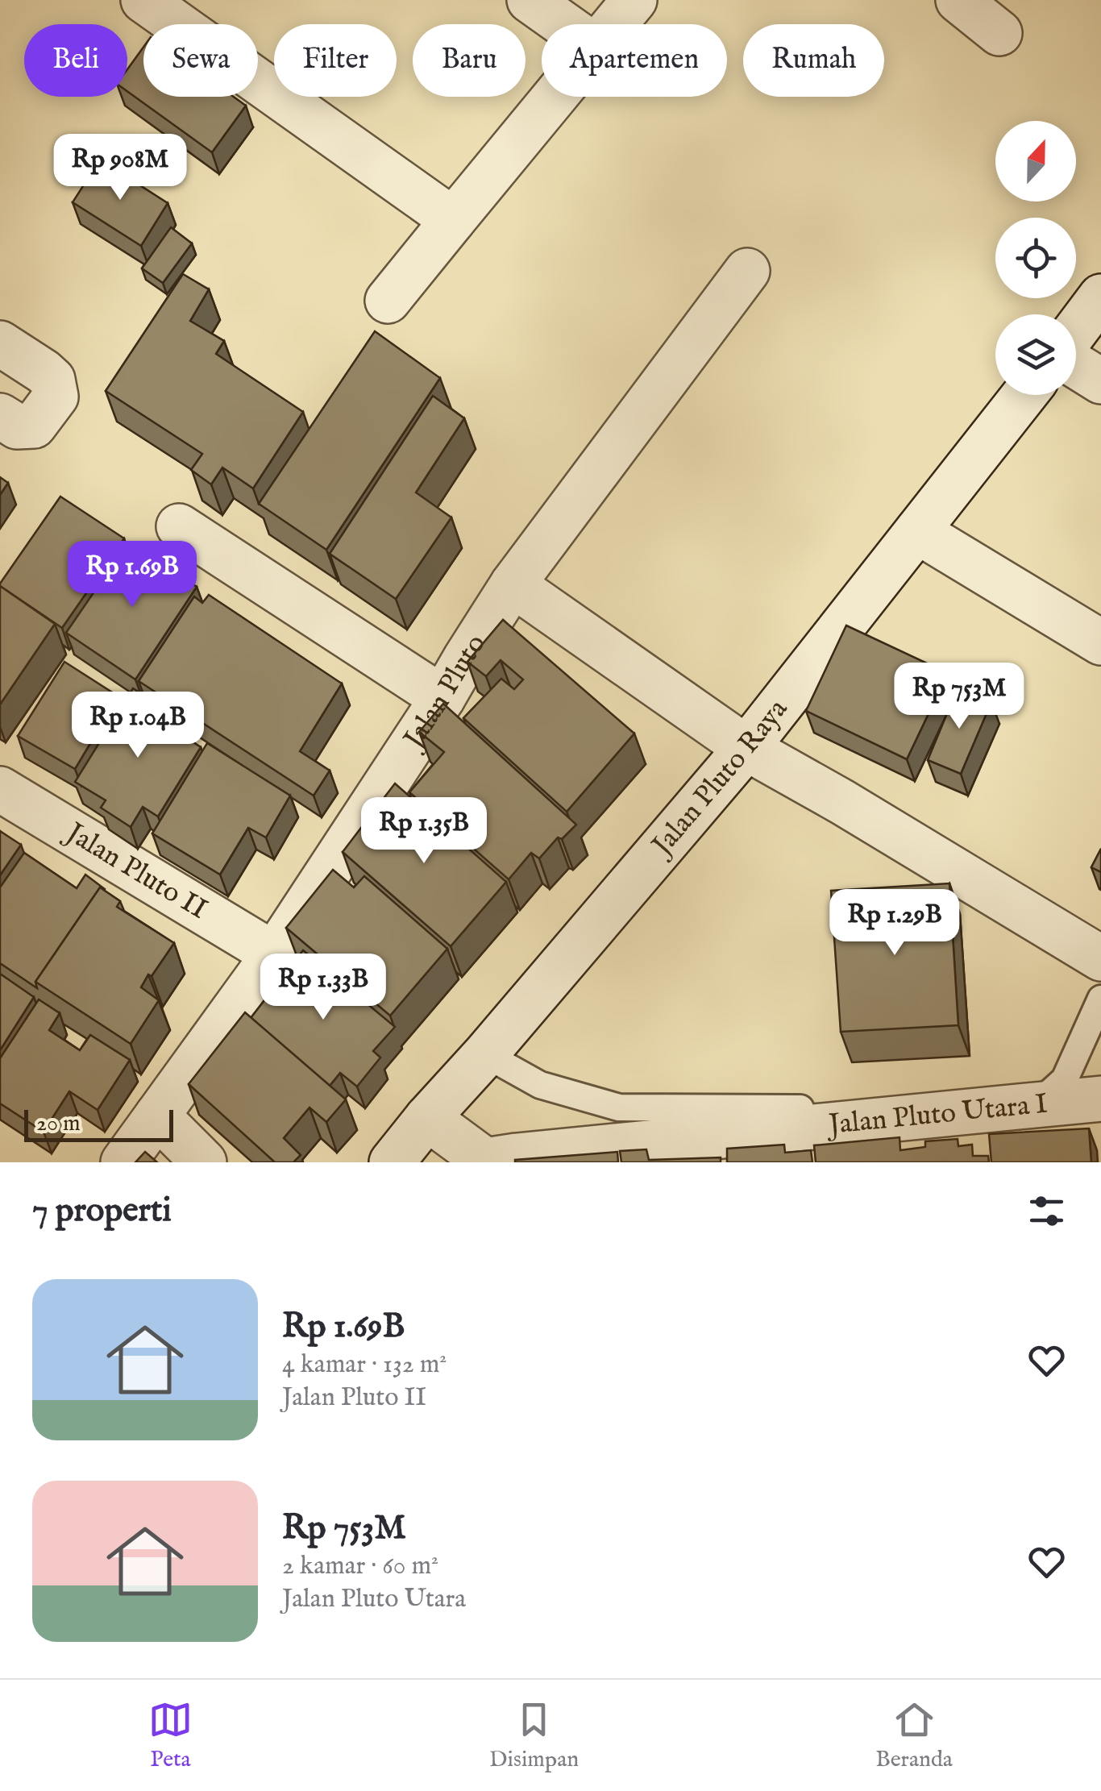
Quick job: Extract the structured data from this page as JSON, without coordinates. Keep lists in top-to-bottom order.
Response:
{
  "streets": {
    "street": [
      "Jalan Pluto",
      "Jalan Pluto Raya",
      "Jalan Pluto II",
      "Jalan Pluto Utara I"
    ]
  },
  "crossings": [
    ["Jalan Pluto", "Jalan Pluto II"]
  ],
  "scale_bar": "20 m",
  "north": "top",
  "page": {
    "chip": [
      "Beli",
      "Sewa",
      "Filter",
      "Baru",
      "Apartemen",
      "Rumah"
    ],
    "price": [
      "Rp 908M",
      "Rp 1.69B",
      "Rp 753M",
      "Rp 1.04B",
      "Rp 1.35B",
      "Rp 1.29B",
      "Rp 1.33B"
    ],
    "scale": "20 m",
    "heading": "7 properti",
    "list": [
      {
        "name": "Rp 1.69B",
        "note": "4 kamar · 132 m² · Jalan Pluto II"
      },
      {
        "name": "Rp 753M",
        "note": "2 kamar · 60 m² · Jalan Pluto Utara"
      }
    ],
    "tabs": ["Peta", "Disimpan", "Beranda"]
  }
}
